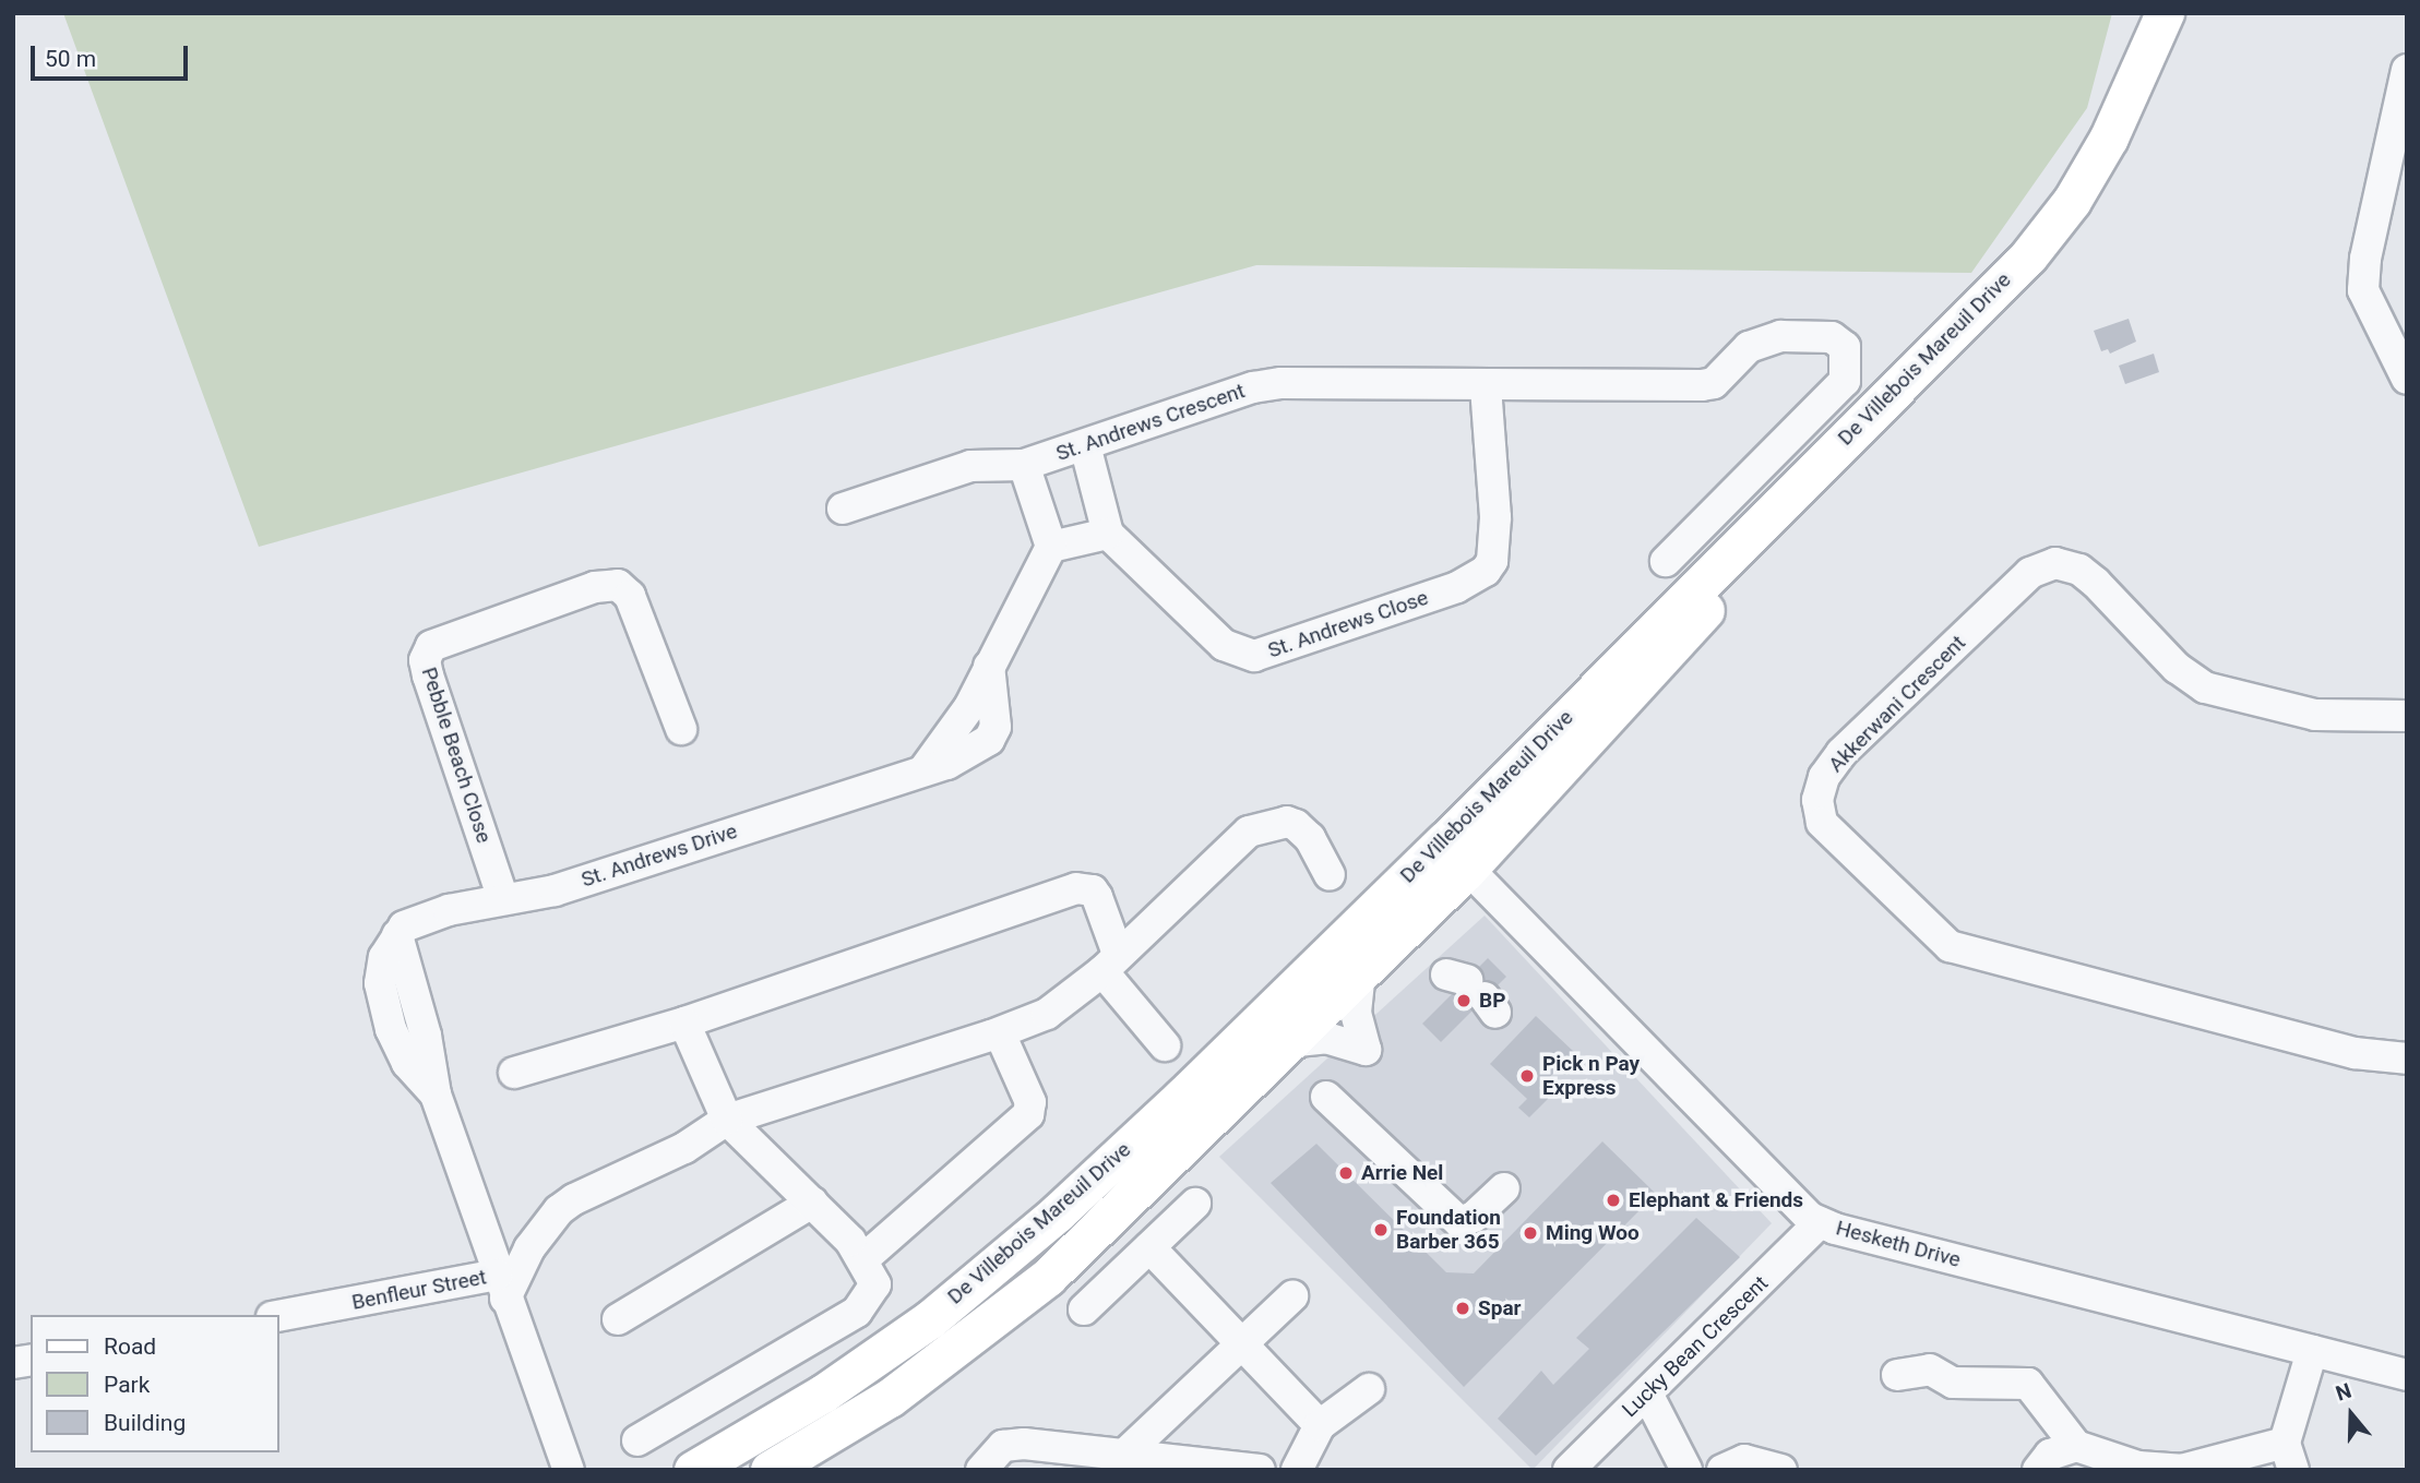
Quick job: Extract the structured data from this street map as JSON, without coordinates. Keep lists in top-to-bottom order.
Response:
{
  "streets": {
    "main road": ["De Villebois Mareuil Drive"],
    "street": [
      "St. Andrews Crescent",
      "St. Andrews Close",
      "Akkerwani Crescent",
      "Pebble Beach Close",
      "St. Andrews Drive",
      "Hesketh Drive",
      "Benfleur Street",
      "Lucky Bean Crescent"
    ]
  },
  "crossings": [
    ["De Villebois Mareuil Drive", "Hesketh Drive"],
    ["St. Andrews Crescent", "St. Andrews Close"],
    ["Pebble Beach Close", "St. Andrews Drive"],
    ["St. Andrews Drive", "Benfleur Street"],
    ["Hesketh Drive", "Lucky Bean Crescent"]
  ],
  "places": [
    "BP",
    "Pick n Pay Express",
    "Arrie Nel",
    "Elephant & Friends",
    "Foundation Barber 365",
    "Ming Woo",
    "Spar"
  ],
  "legend": ["Road", "Park", "Building"],
  "scale_bar": "50 m",
  "north": "top"
}
